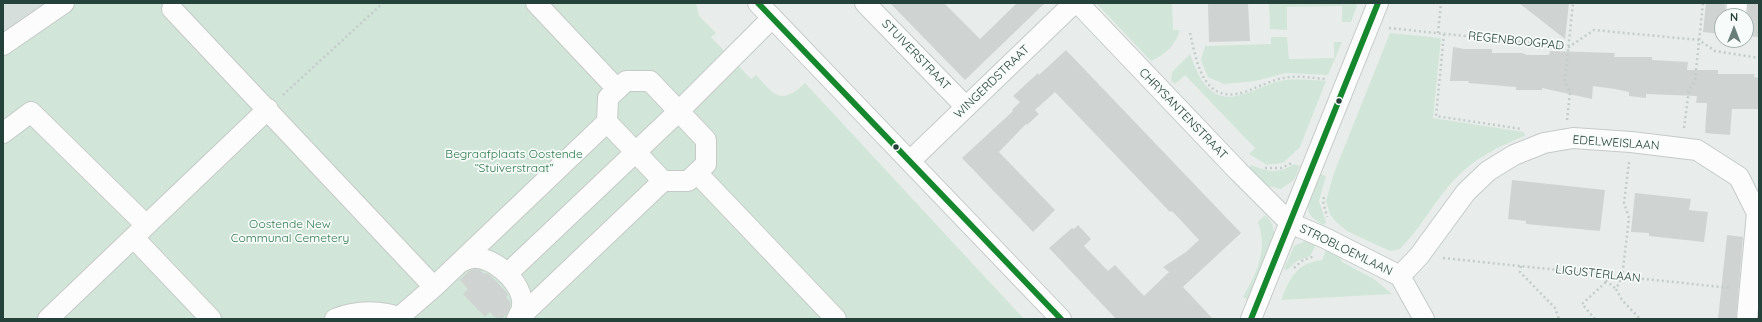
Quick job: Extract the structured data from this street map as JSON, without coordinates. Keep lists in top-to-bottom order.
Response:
{
  "streets": {
    "street": [
      "STUIVERSTRAAT",
      "WINGERDSTRAAT",
      "CHRYSANTENSTRAAT",
      "EDELWEISLAAN",
      "STROBLOEMLAAN"
    ],
    "path": ["REGENBOOGPAD", "LIGUSTERLAAN"]
  },
  "crossings": [
    ["STUIVERSTRAAT", "WINGERDSTRAAT"],
    ["CHRYSANTENSTRAAT", "STROBLOEMLAAN"],
    ["EDELWEISLAAN", "STROBLOEMLAAN"],
    ["EDELWEISLAAN", "LIGUSTERLAAN"]
  ],
  "parks": ["Begraafplaats Oostende “Stuiverstraat”", "Oostende New Communal Cemetery"],
  "north": "top"
}
